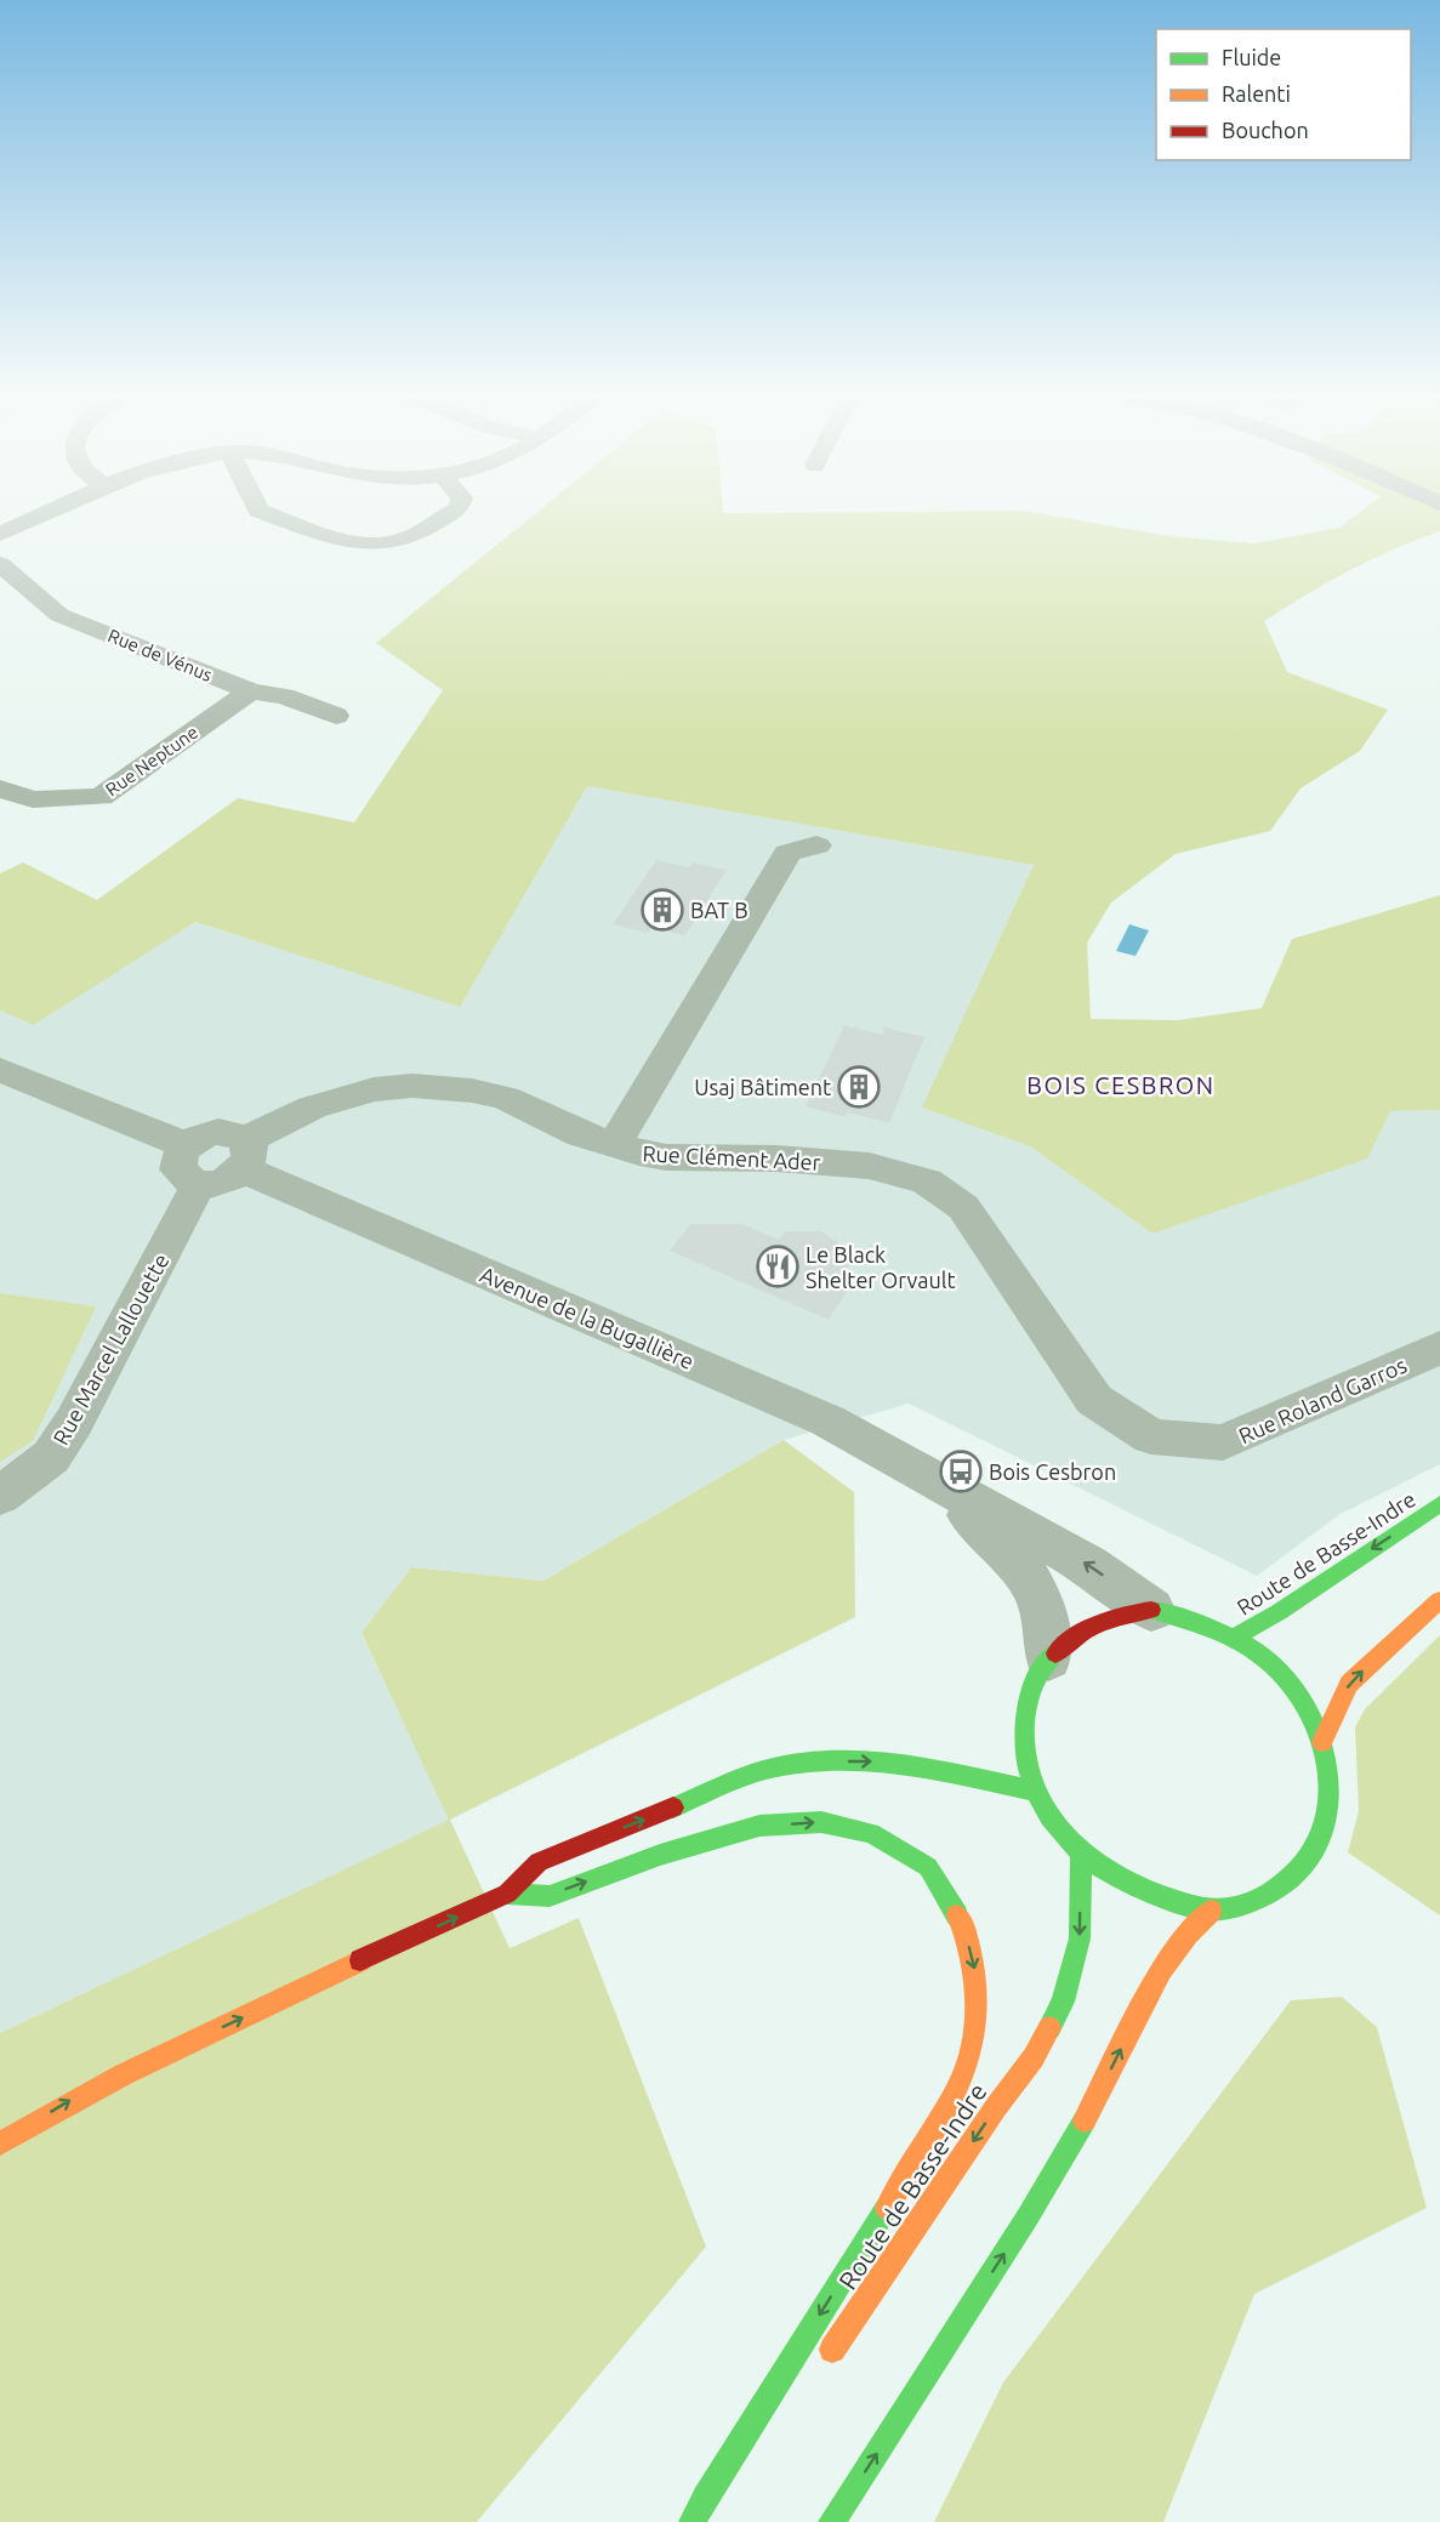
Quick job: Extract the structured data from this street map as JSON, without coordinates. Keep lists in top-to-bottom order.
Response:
{
  "streets": {
    "main road": ["Route de Basse-Indre"],
    "street": [
      "Rue de Vénus",
      "Rue Neptune",
      "Rue Clément Ader",
      "Avenue de la Bugallière",
      "Rue Marcel Lallouette",
      "Rue Roland Garros"
    ]
  },
  "crossings": [
    ["Rue de Vénus", "Rue Neptune"],
    ["Rue Clément Ader", "Avenue de la Bugallière"],
    ["Rue Clément Ader", "Rue Marcel Lallouette"],
    ["Rue Clément Ader", "Rue Roland Garros"],
    ["Avenue de la Bugallière", "Rue Marcel Lallouette"]
  ],
  "districts": ["BOIS CESBRON"],
  "places": {
    "building": ["BAT B", "Usaj Bâtiment"],
    "restaurant": ["Le Black Shelter Orvault"],
    "bus stop": ["Bois Cesbron"]
  },
  "legend": ["Fluide", "Ralenti", "Bouchon"]
}
